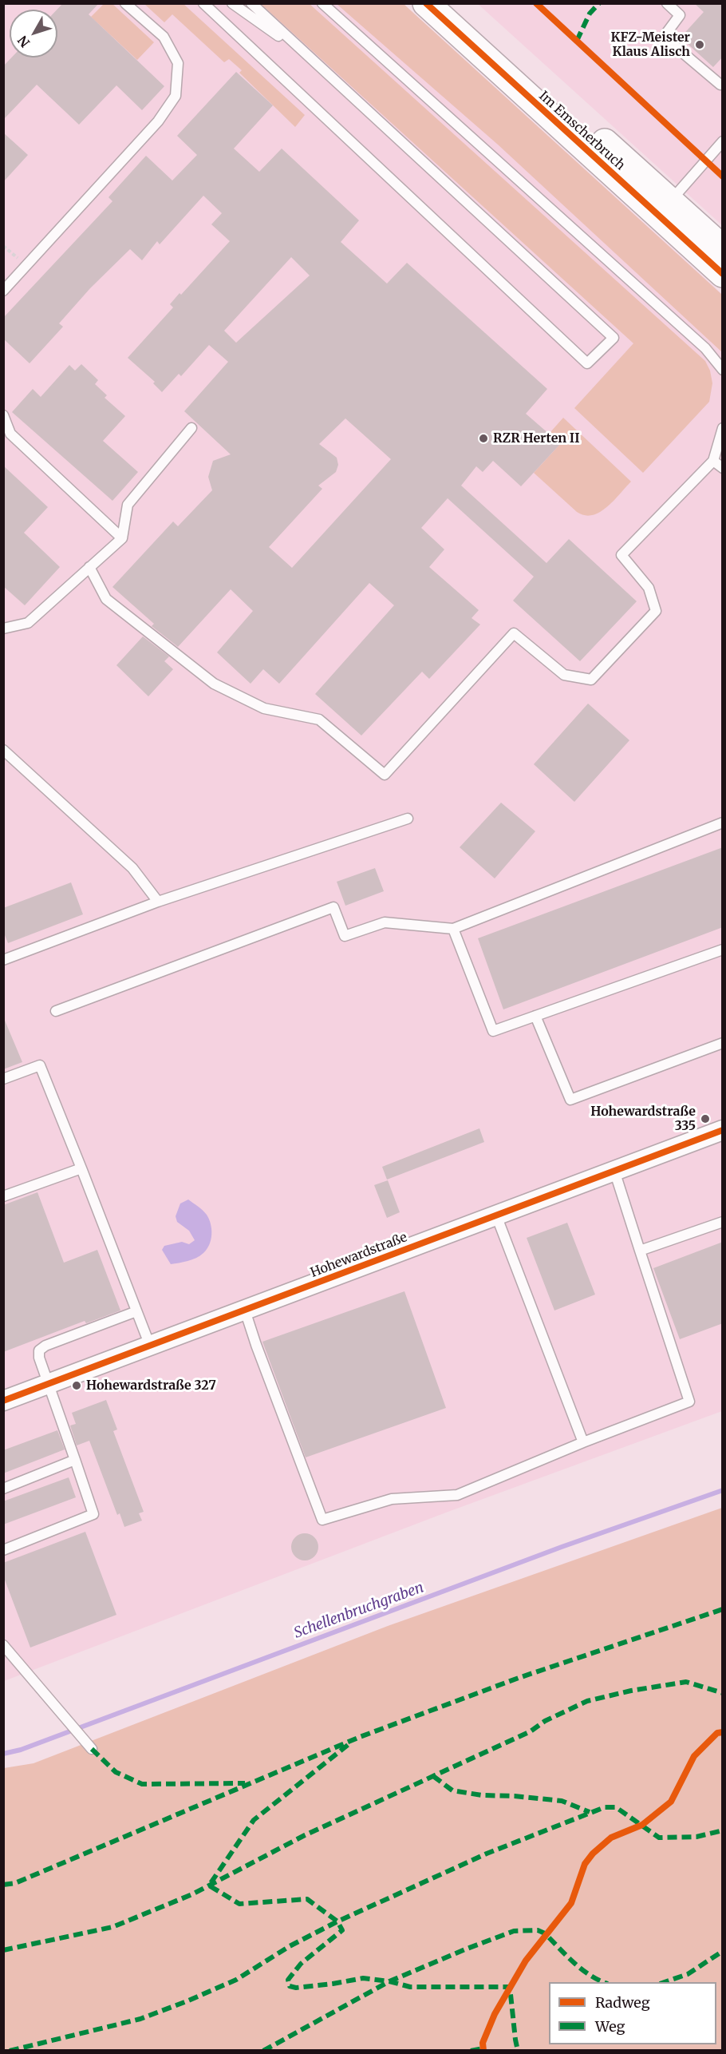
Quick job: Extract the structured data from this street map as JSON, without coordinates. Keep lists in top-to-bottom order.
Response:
{
  "streets": {
    "main road": ["Im Emscherbruch"],
    "street": ["Hohewardstraße"]
  },
  "water": ["Schellenbruchgraben"],
  "places": [
    "KFZ-Meister Klaus Alisch",
    "RZR Herten II",
    "Hohewardstraße 335",
    "Hohewardstraße 327"
  ],
  "legend": ["Radweg", "Weg"],
  "north": "bottom left"
}
